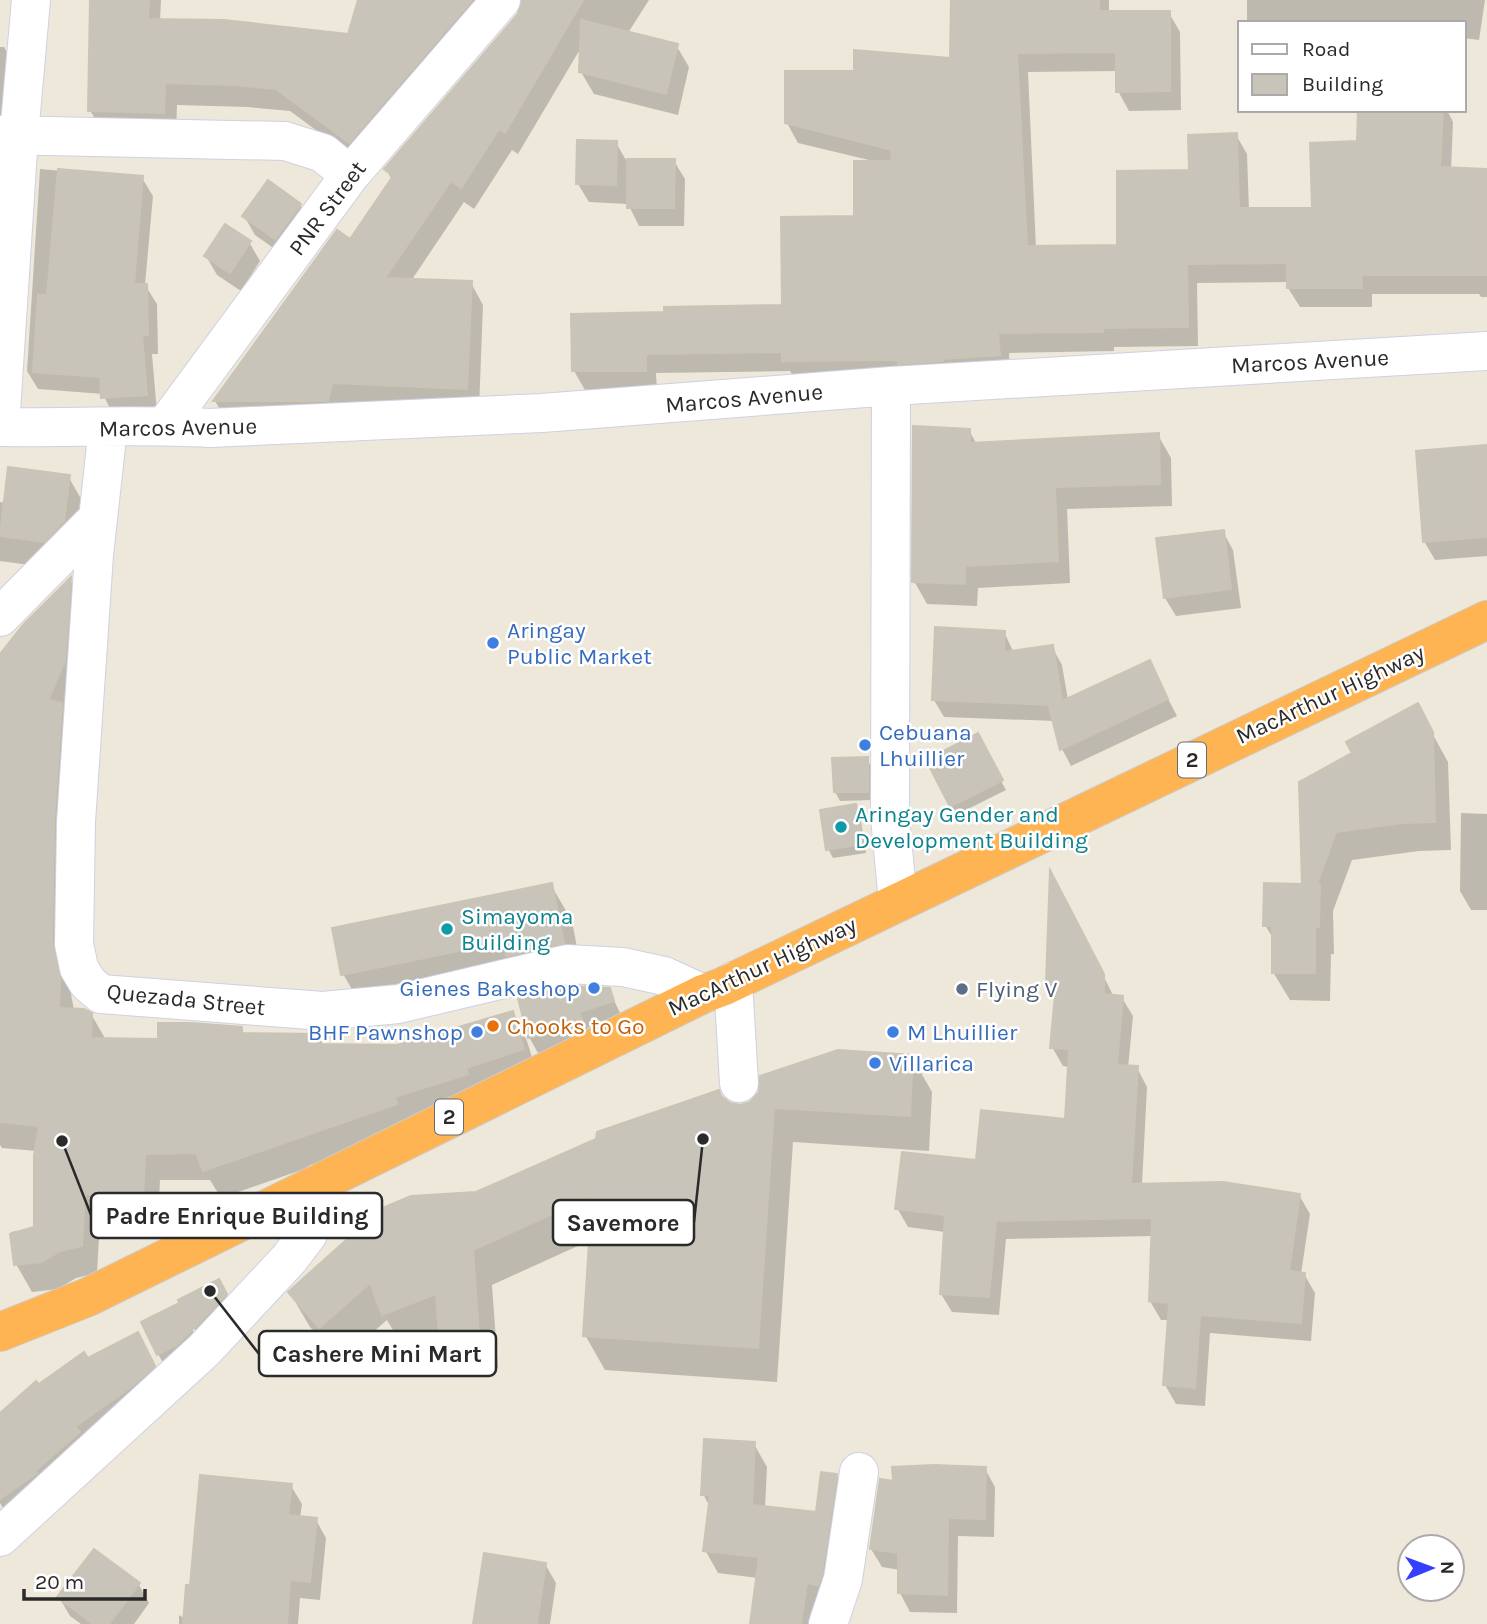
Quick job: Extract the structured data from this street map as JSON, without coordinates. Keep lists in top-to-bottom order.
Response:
{
  "streets": {
    "highway": ["MacArthur Highway", "2"],
    "street": ["PNR Street", "Marcos Avenue", "Quezada Street"]
  },
  "crossings": [
    ["PNR Street", "Marcos Avenue"],
    ["Marcos Avenue", "Quezada Street"],
    ["MacArthur Highway", "Quezada Street"]
  ],
  "places": [
    "Aringay Public Market",
    "Cebuana Lhuillier",
    "Aringay Gender and Development Building",
    "Simayoma Building",
    "Gienes Bakeshop",
    "Flying V",
    "Chooks to Go",
    "BHF Pawnshop",
    "M Lhuillier",
    "Villarica",
    "Savemore",
    "Padre Enrique Building",
    "Cashere Mini Mart"
  ],
  "legend": ["Road", "Building"],
  "scale_bar": "20 m",
  "north": "right"
}
